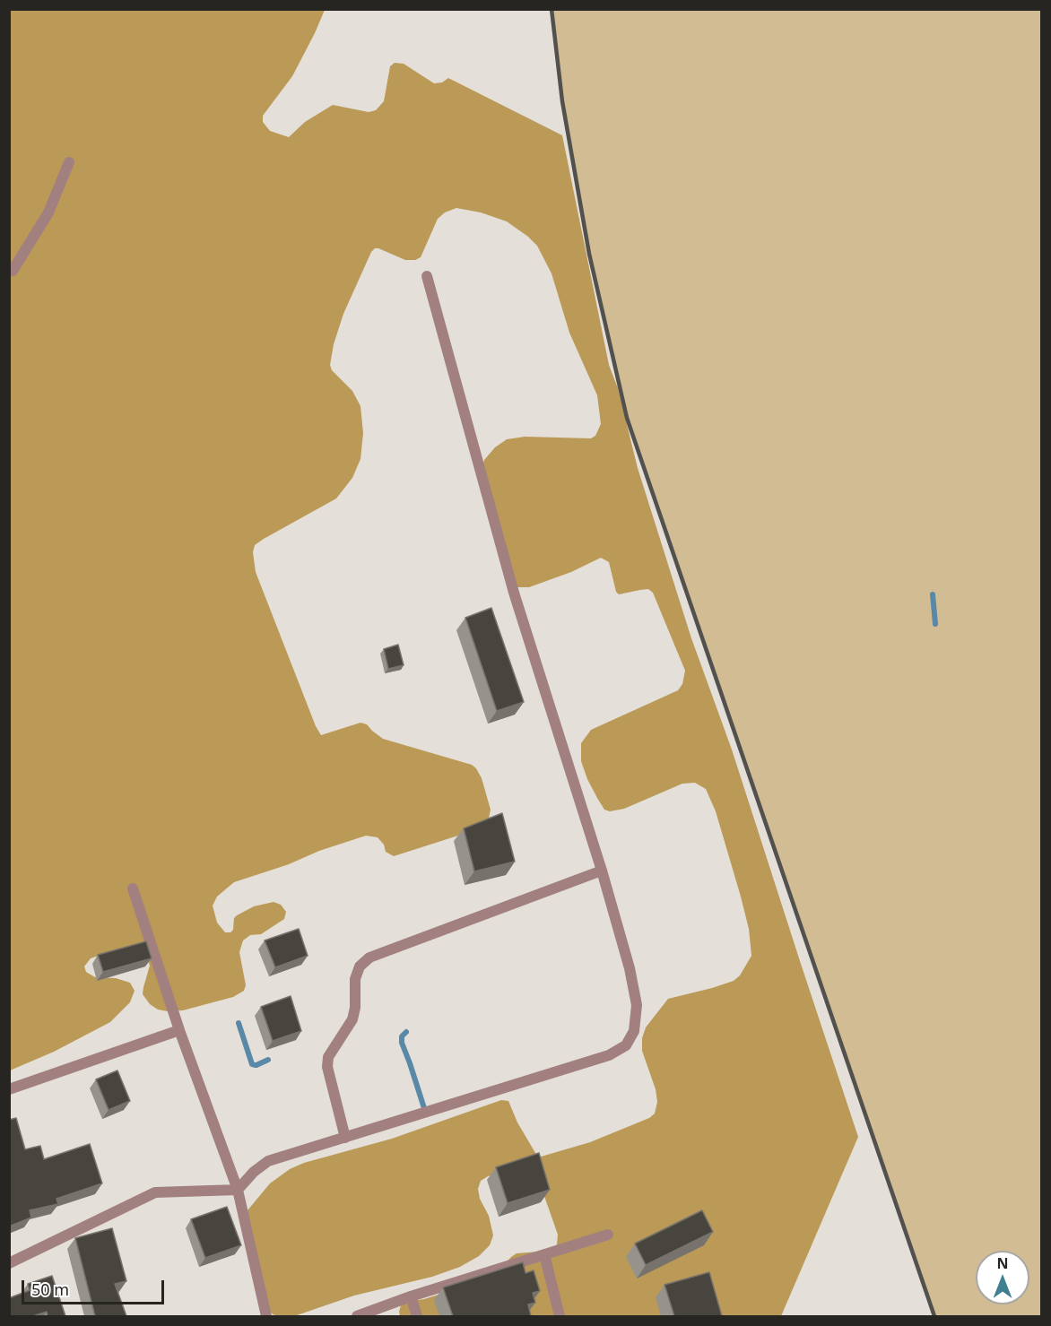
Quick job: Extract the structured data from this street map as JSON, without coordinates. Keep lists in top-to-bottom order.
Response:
{
  "scale_bar": "50 m",
  "north": "top"
}
